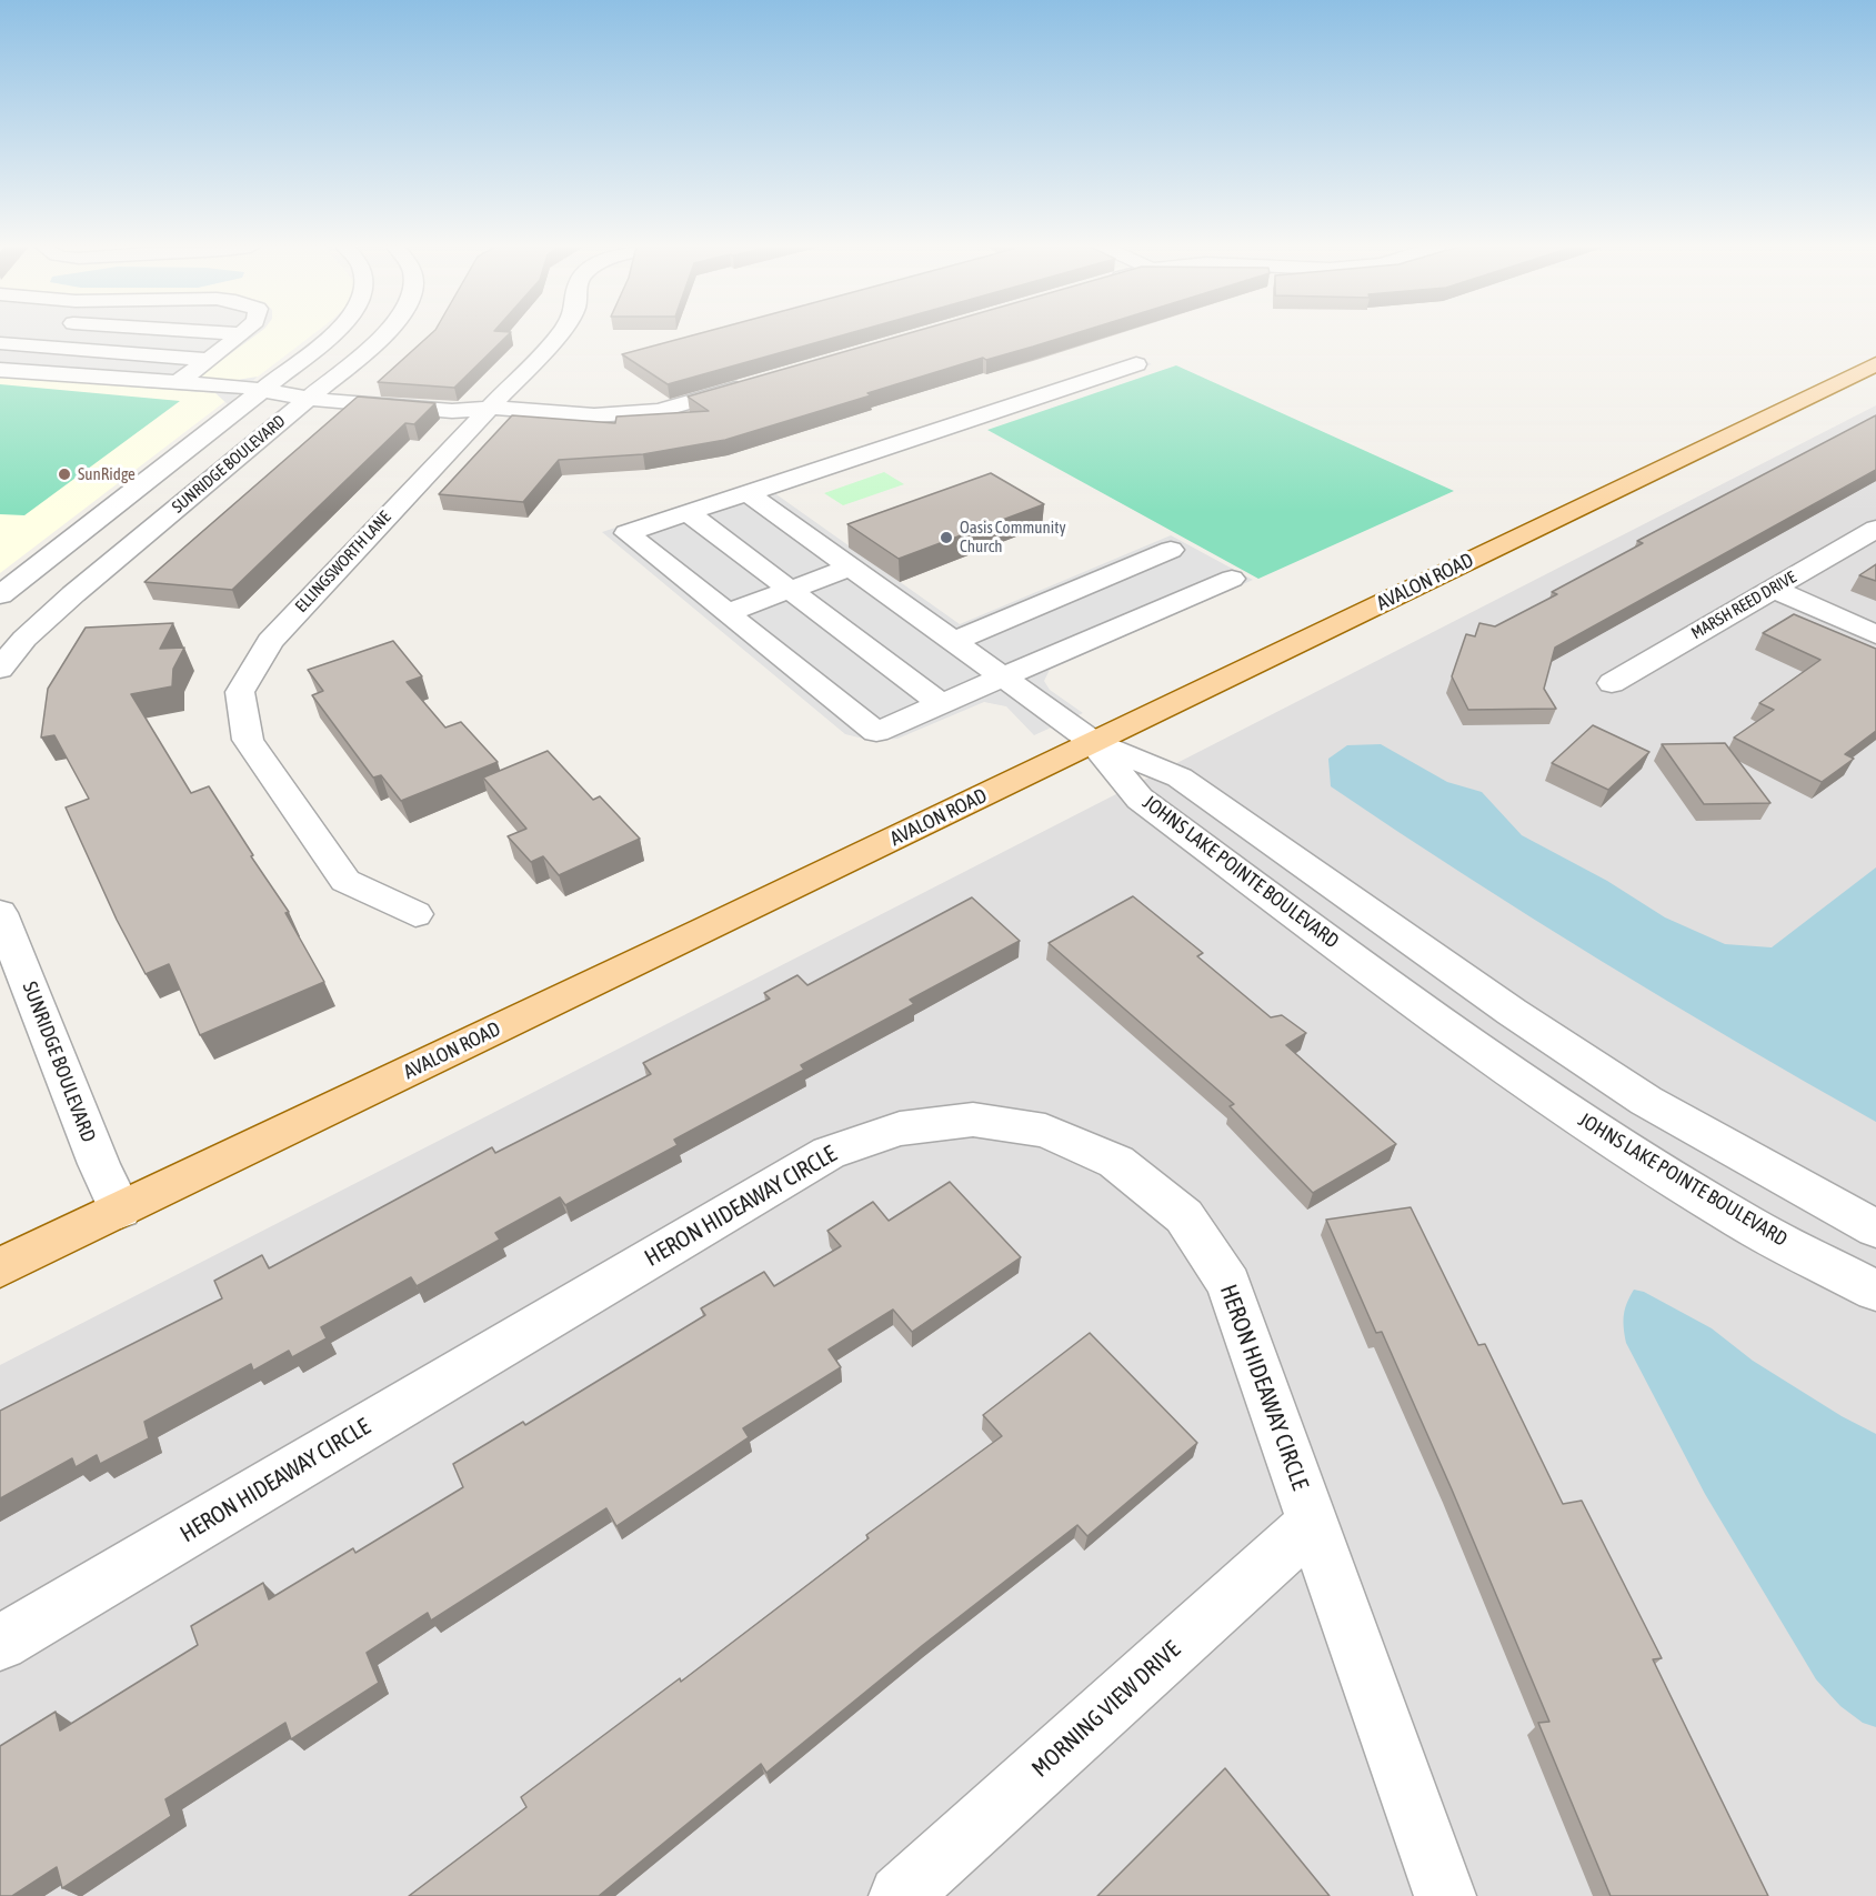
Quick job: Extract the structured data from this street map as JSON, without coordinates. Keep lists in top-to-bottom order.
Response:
{
  "streets": {
    "main road": ["AVALON ROAD"],
    "street": [
      "SUNRIDGE BOULEVARD",
      "ELLINGSWORTH LANE",
      "MARSH REED DRIVE",
      "JOHNS LAKE POINTE BOULEVARD",
      "HERON HIDEAWAY CIRCLE",
      "MORNING VIEW DRIVE"
    ]
  },
  "crossings": [
    ["SUNRIDGE BOULEVARD", "AVALON ROAD"],
    ["AVALON ROAD", "JOHNS LAKE POINTE BOULEVARD"],
    ["HERON HIDEAWAY CIRCLE", "MORNING VIEW DRIVE"]
  ],
  "places": ["SunRidge", "Oasis Community Church"]
}
